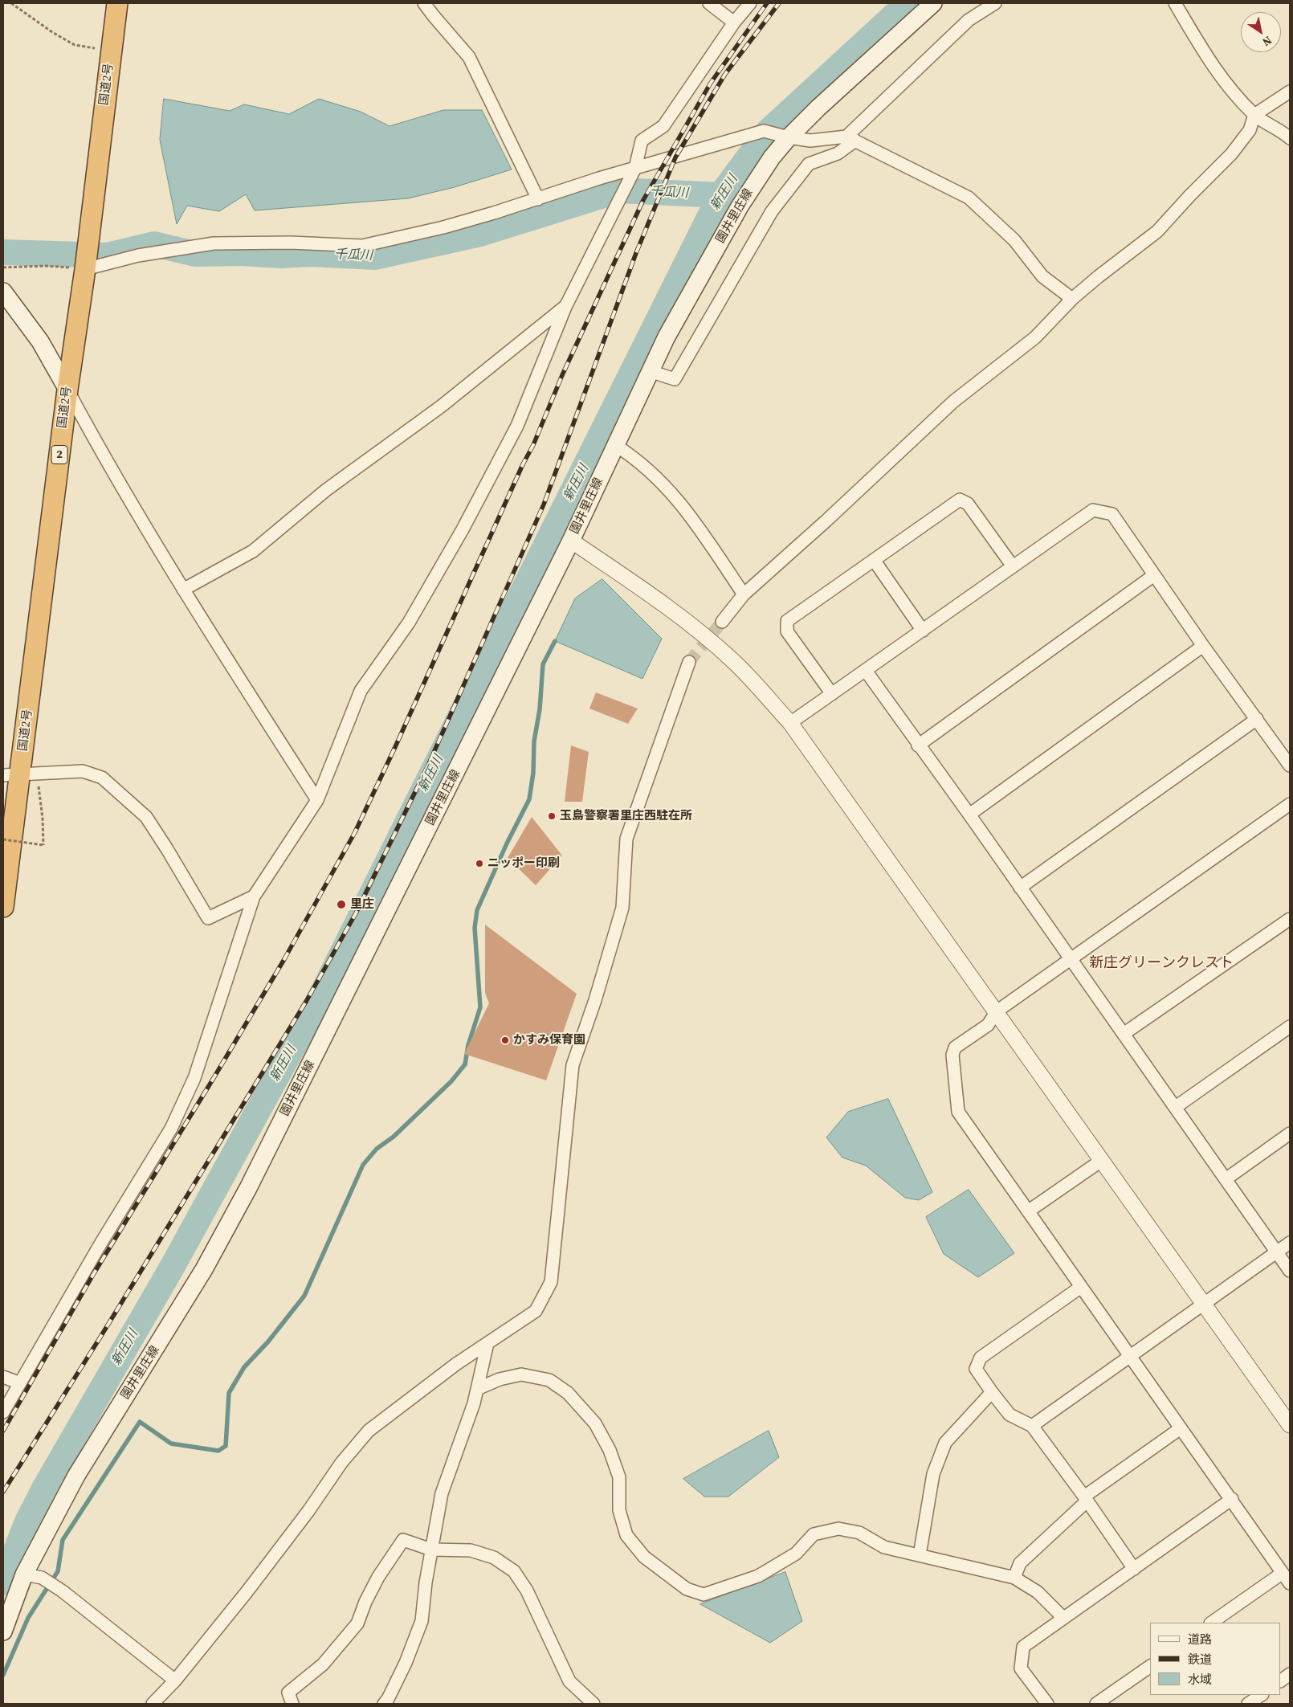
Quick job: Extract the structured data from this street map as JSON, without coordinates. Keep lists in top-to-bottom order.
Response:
{
  "streets": {
    "highway": ["国道2号", "2"],
    "main road": ["園井里庄線"]
  },
  "districts": ["新庄グリーンクレスト"],
  "water": ["千瓜川", "新圧川"],
  "places": [
    "玉島警察署里庄西駐在所",
    "ニッポー印刷",
    "里庄",
    "かすみ保育園"
  ],
  "legend": ["道路", "鉄道", "水域"],
  "north": "bottom right"
}
